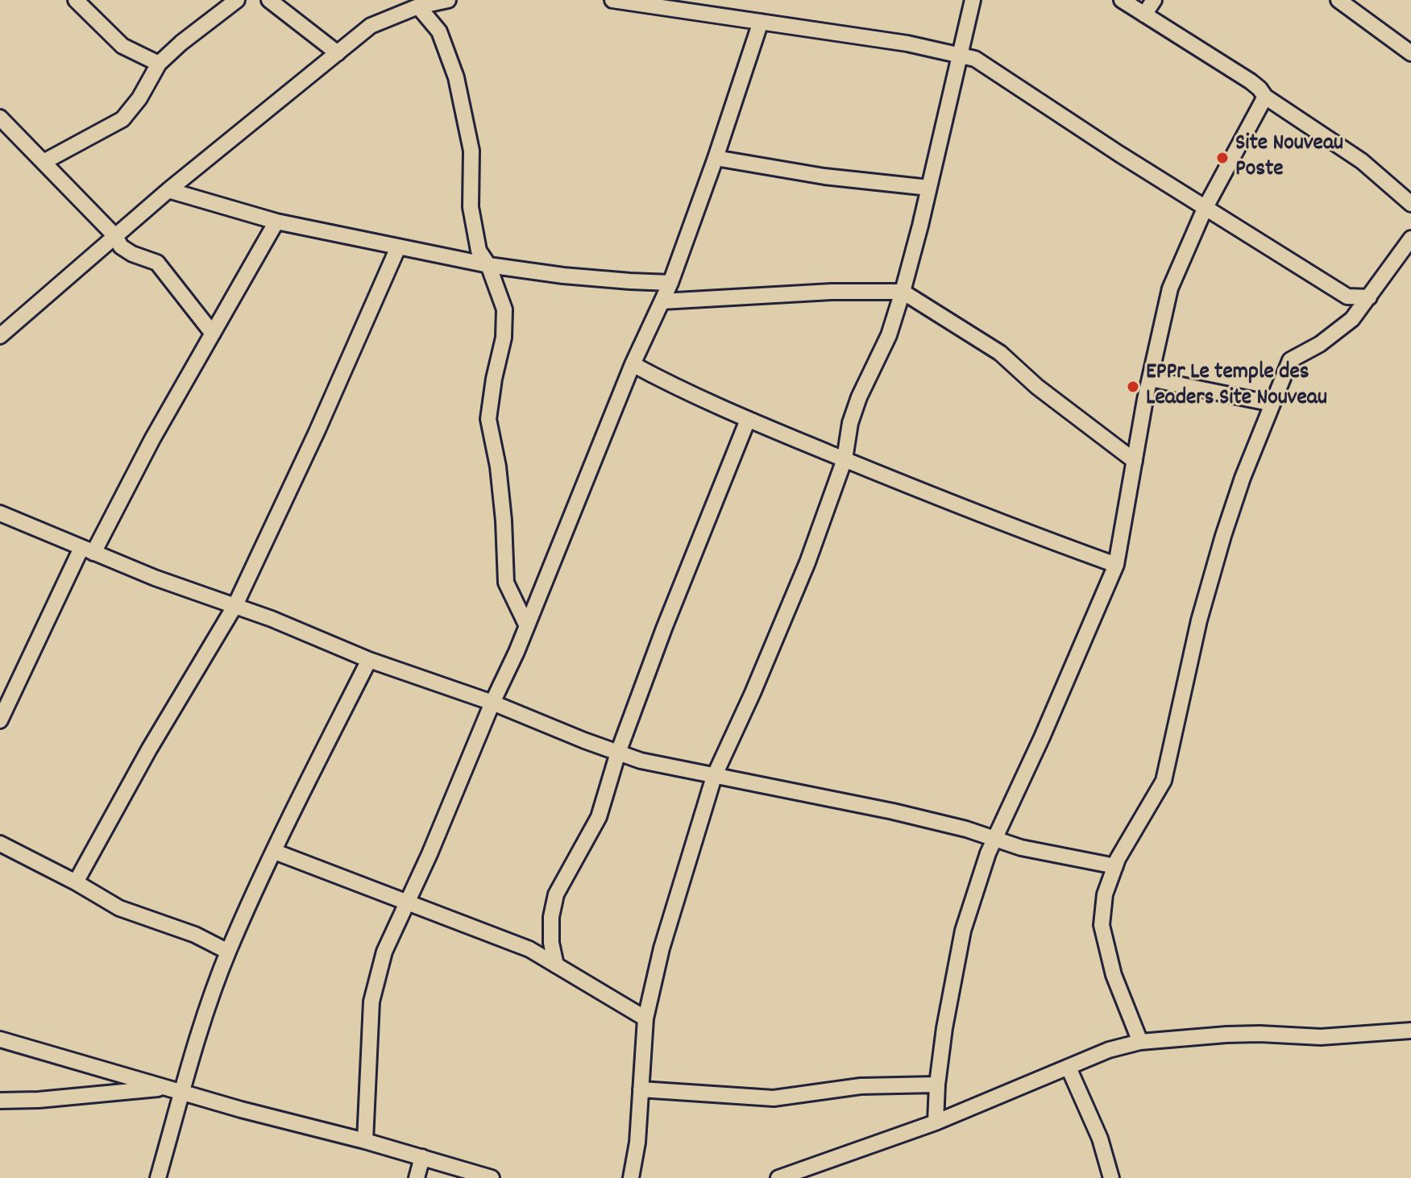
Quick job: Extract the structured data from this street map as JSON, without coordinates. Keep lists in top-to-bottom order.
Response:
{
  "places": ["Site Nouveau Poste", "EPPr Le temple des Leaders Site Nouveau"]
}
